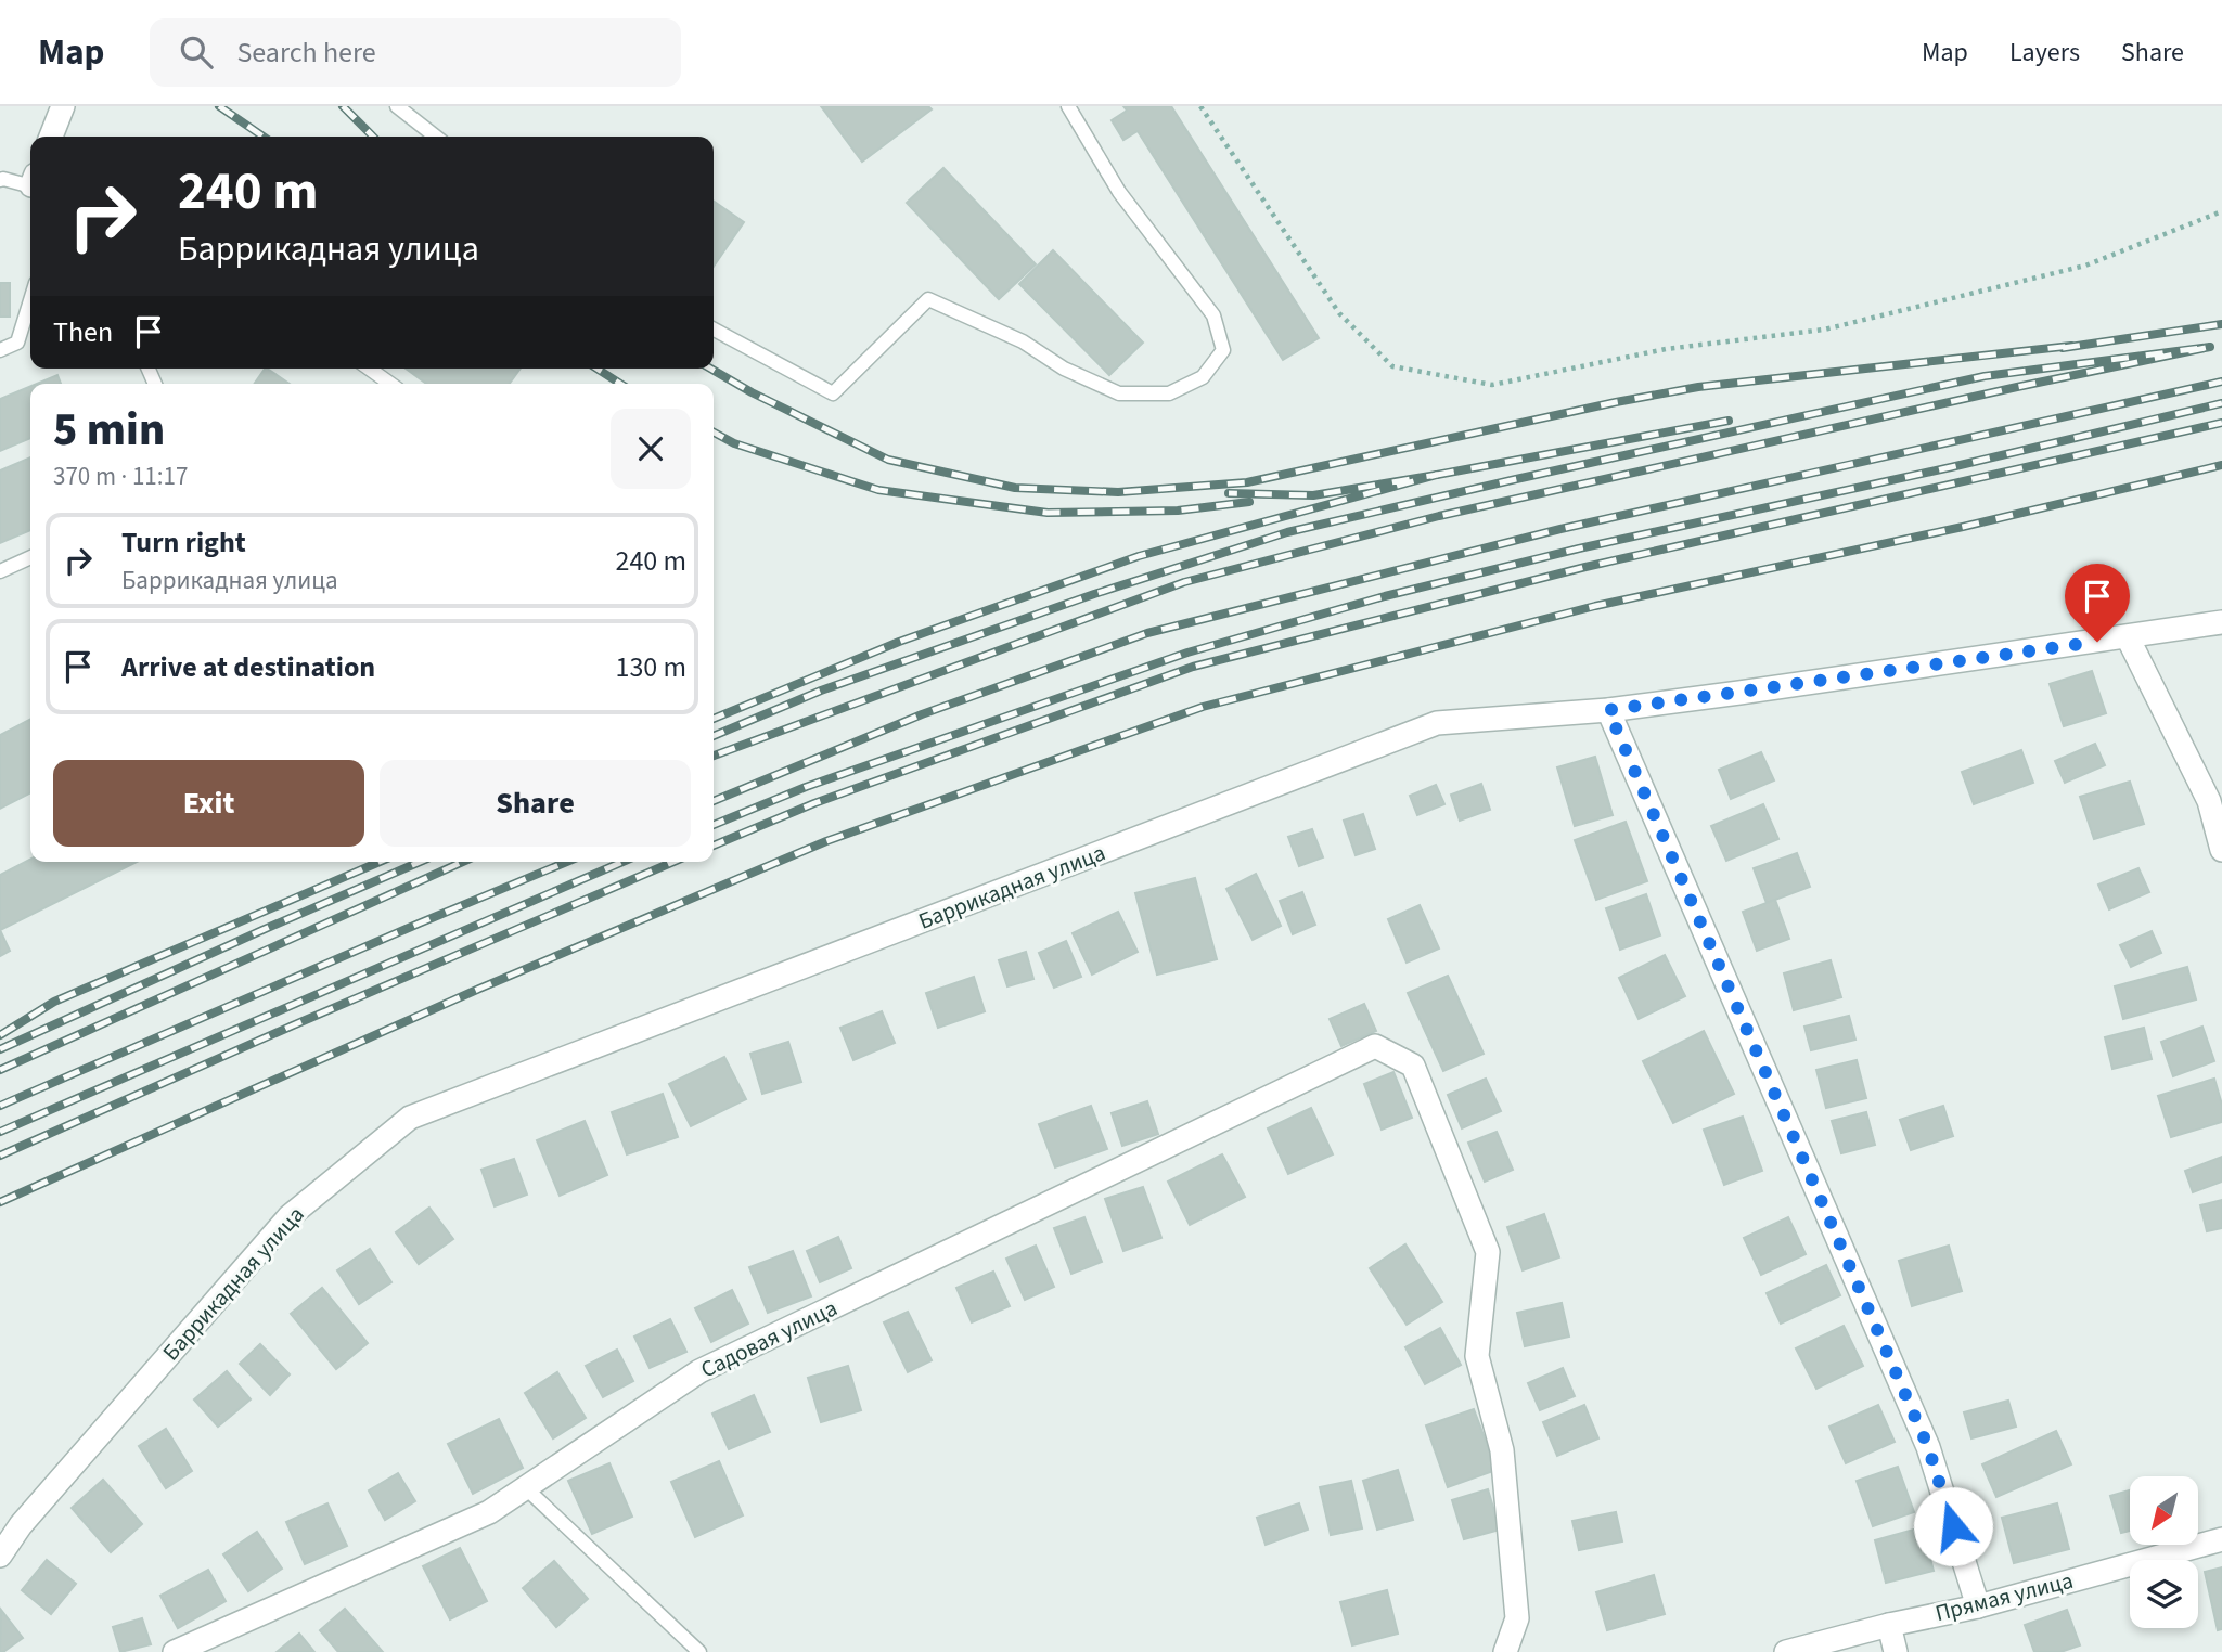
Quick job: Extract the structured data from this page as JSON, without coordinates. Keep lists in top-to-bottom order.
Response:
{
  "streets": {
    "street": ["Баррикадная улица", "Садовая улица", "Прямая улица"]
  },
  "north": "bottom left",
  "page": {
    "header": "Map",
    "search": "Search here",
    "nav": ["Map", "Layers", "Share"],
    "turn": ["240 m", "Баррикадная улица"],
    "then": "Then",
    "heading": ["5 min", "370 m · 11:17"],
    "list": [
      {
        "name": "Turn right",
        "note": "Баррикадная улица",
        "value": "240 m"
      },
      {
        "name": "Arrive at destination",
        "value": "130 m"
      }
    ],
    "buttons": ["Exit", "Share"]
  }
}
